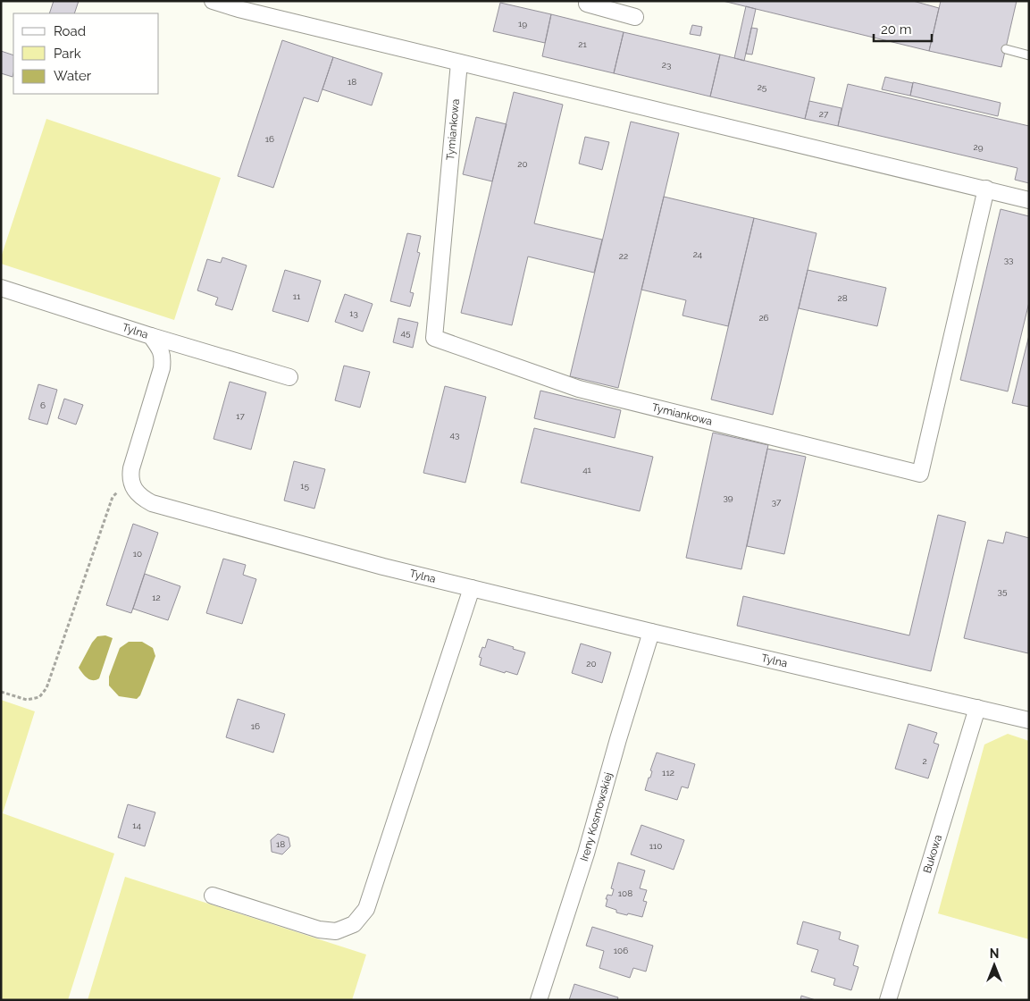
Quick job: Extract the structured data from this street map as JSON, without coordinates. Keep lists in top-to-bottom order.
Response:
{
  "streets": {
    "street": [
      "Tymiankowa",
      "Tylna",
      "Ireny Kosmowskiej",
      "Bukowa"
    ]
  },
  "crossings": [
    ["Tylna", "Ireny Kosmowskiej"],
    ["Tylna", "Bukowa"]
  ],
  "house_numbers": [
    "19",
    "21",
    "23",
    "18",
    "25",
    "27",
    "16",
    "29",
    "20",
    "24",
    "22",
    "33",
    "11",
    "28",
    "13",
    "26",
    "45",
    "6",
    "17",
    "43",
    "41",
    "15",
    "39",
    "37",
    "10",
    "35",
    "12",
    "20",
    "16",
    "2",
    "112",
    "14",
    "18",
    "110",
    "108",
    "106"
  ],
  "legend": ["Road", "Park", "Water"],
  "scale_bar": "20 m",
  "north": "top"
}
